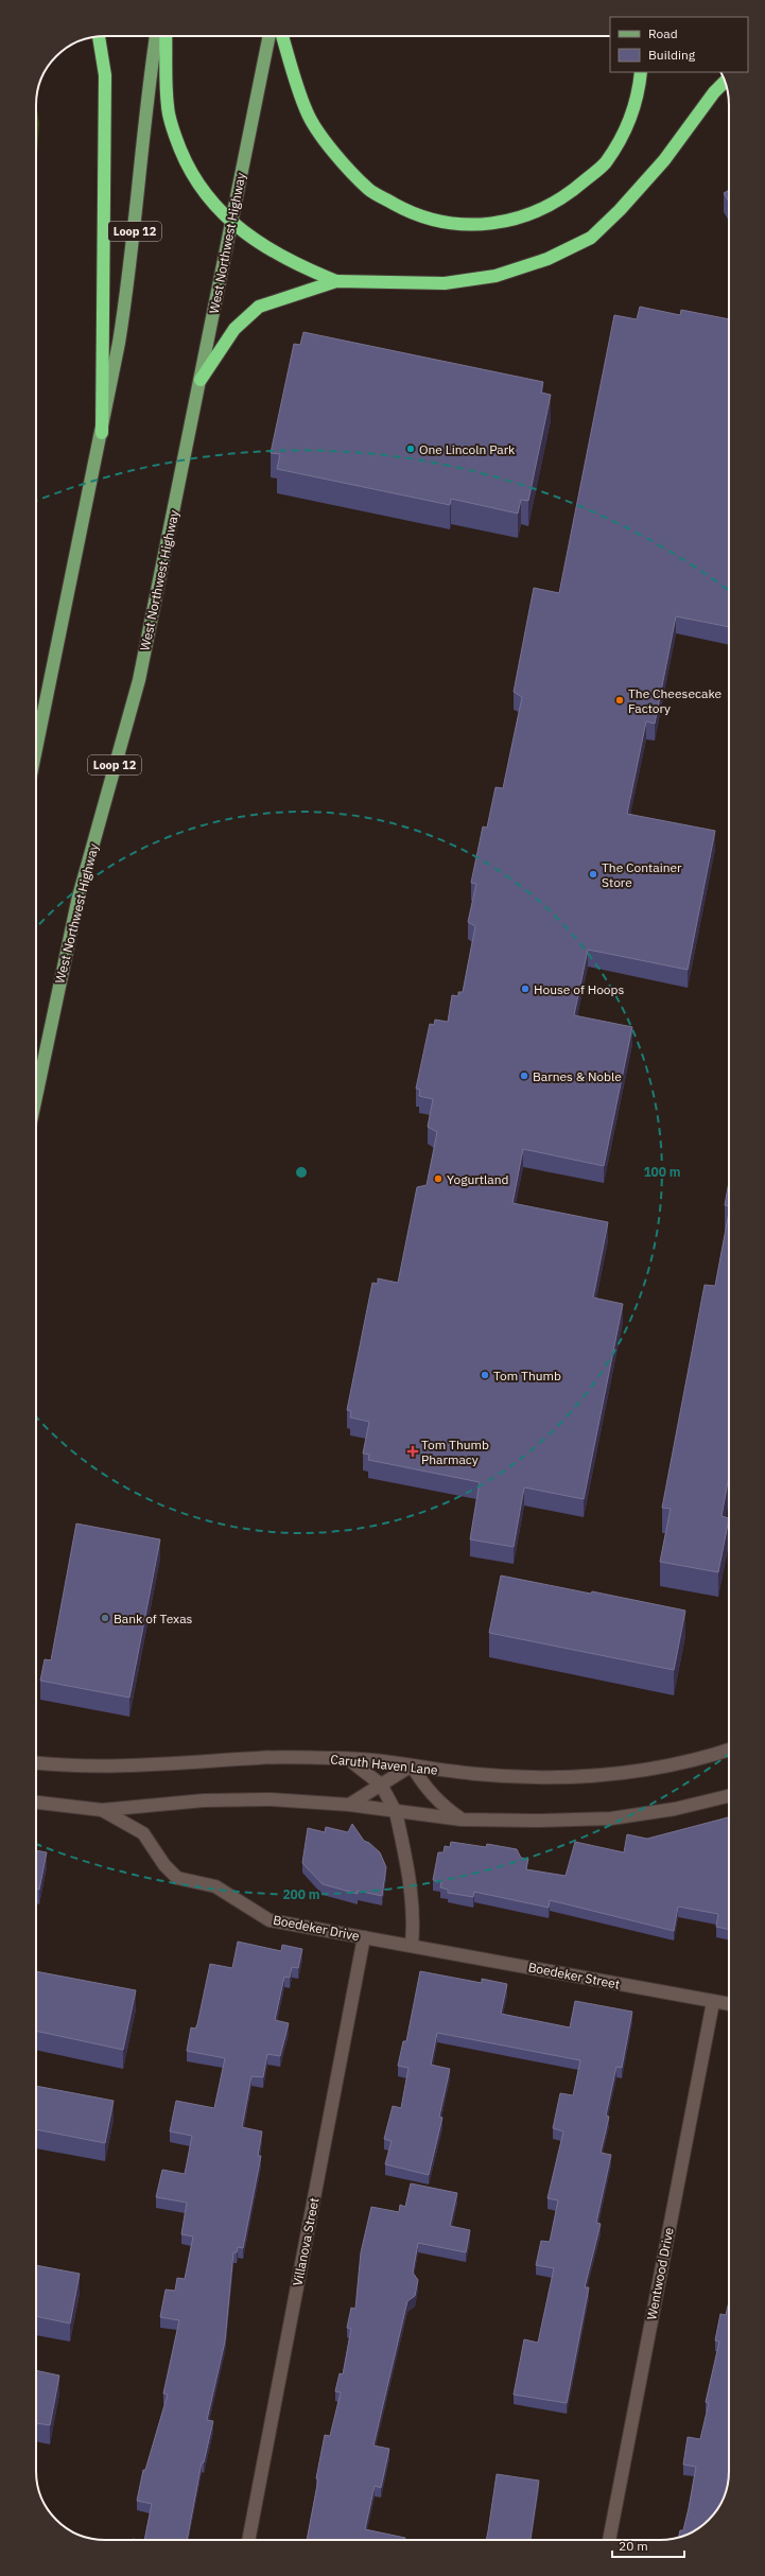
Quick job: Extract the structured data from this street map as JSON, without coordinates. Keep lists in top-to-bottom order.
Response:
{
  "streets": {
    "main road": ["Loop 12", "West Northwest Highway"],
    "street": [
      "Caruth Haven Lane",
      "Boedeker Drive",
      "Boedeker Street",
      "Villanova Street",
      "Wentwood Drive"
    ]
  },
  "crossings": [
    ["Boedeker Drive", "Boedeker Street"],
    ["Boedeker Drive", "Villanova Street"],
    ["Boedeker Street", "Wentwood Drive"]
  ],
  "places": {
    "other": [
      "One Lincoln Park",
      "The Cheesecake Factory",
      "The Container Store",
      "House of Hoops",
      "Barnes & Noble",
      "Yogurtland",
      "Tom Thumb",
      "Bank of Texas"
    ],
    "health": ["Tom Thumb Pharmacy"]
  },
  "legend": ["Road", "Building"],
  "scale_bar": "20 m",
  "rings": ["100 m", "200 m"]
}
